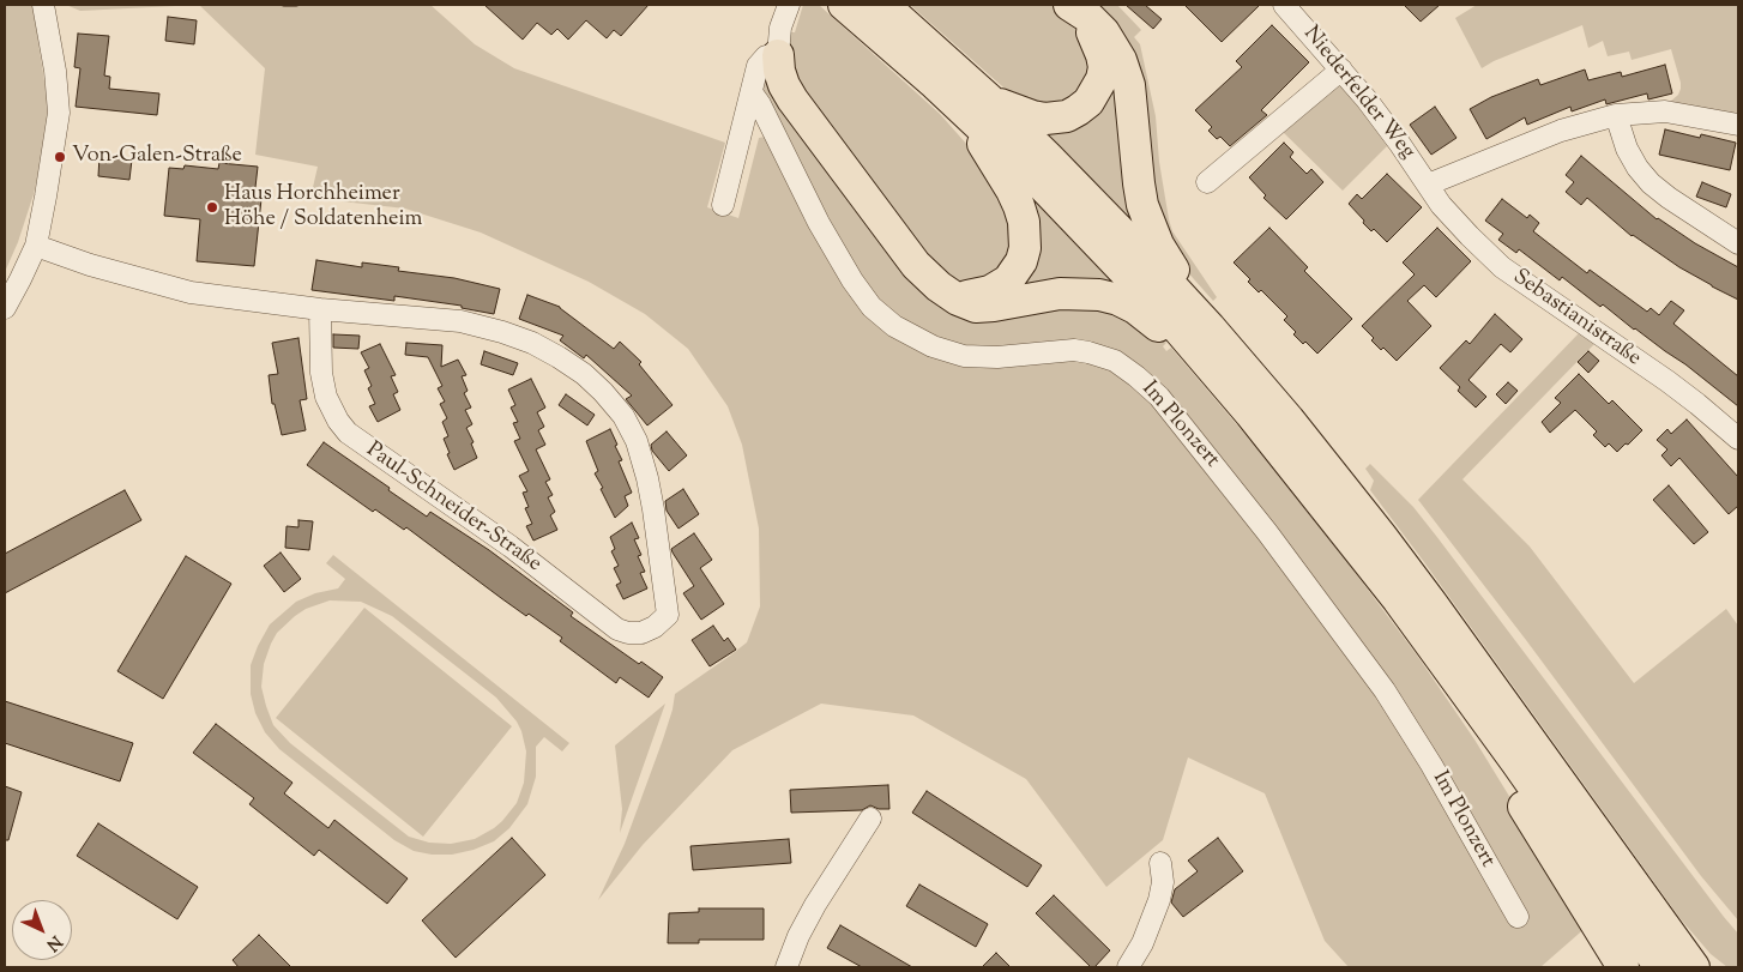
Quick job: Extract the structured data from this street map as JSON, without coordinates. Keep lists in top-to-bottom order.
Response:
{
  "streets": {
    "street": [
      "Niederfelder Weg",
      "Sebastianistraße",
      "Im Plonzert",
      "Paul-Schneider-Straße"
    ]
  },
  "crossings": [
    ["Niederfelder Weg", "Sebastianistraße"]
  ],
  "places": ["Von-Galen-Straße", "Haus Horchheimer Höhe / Soldatenheim"],
  "north": "bottom right"
}
